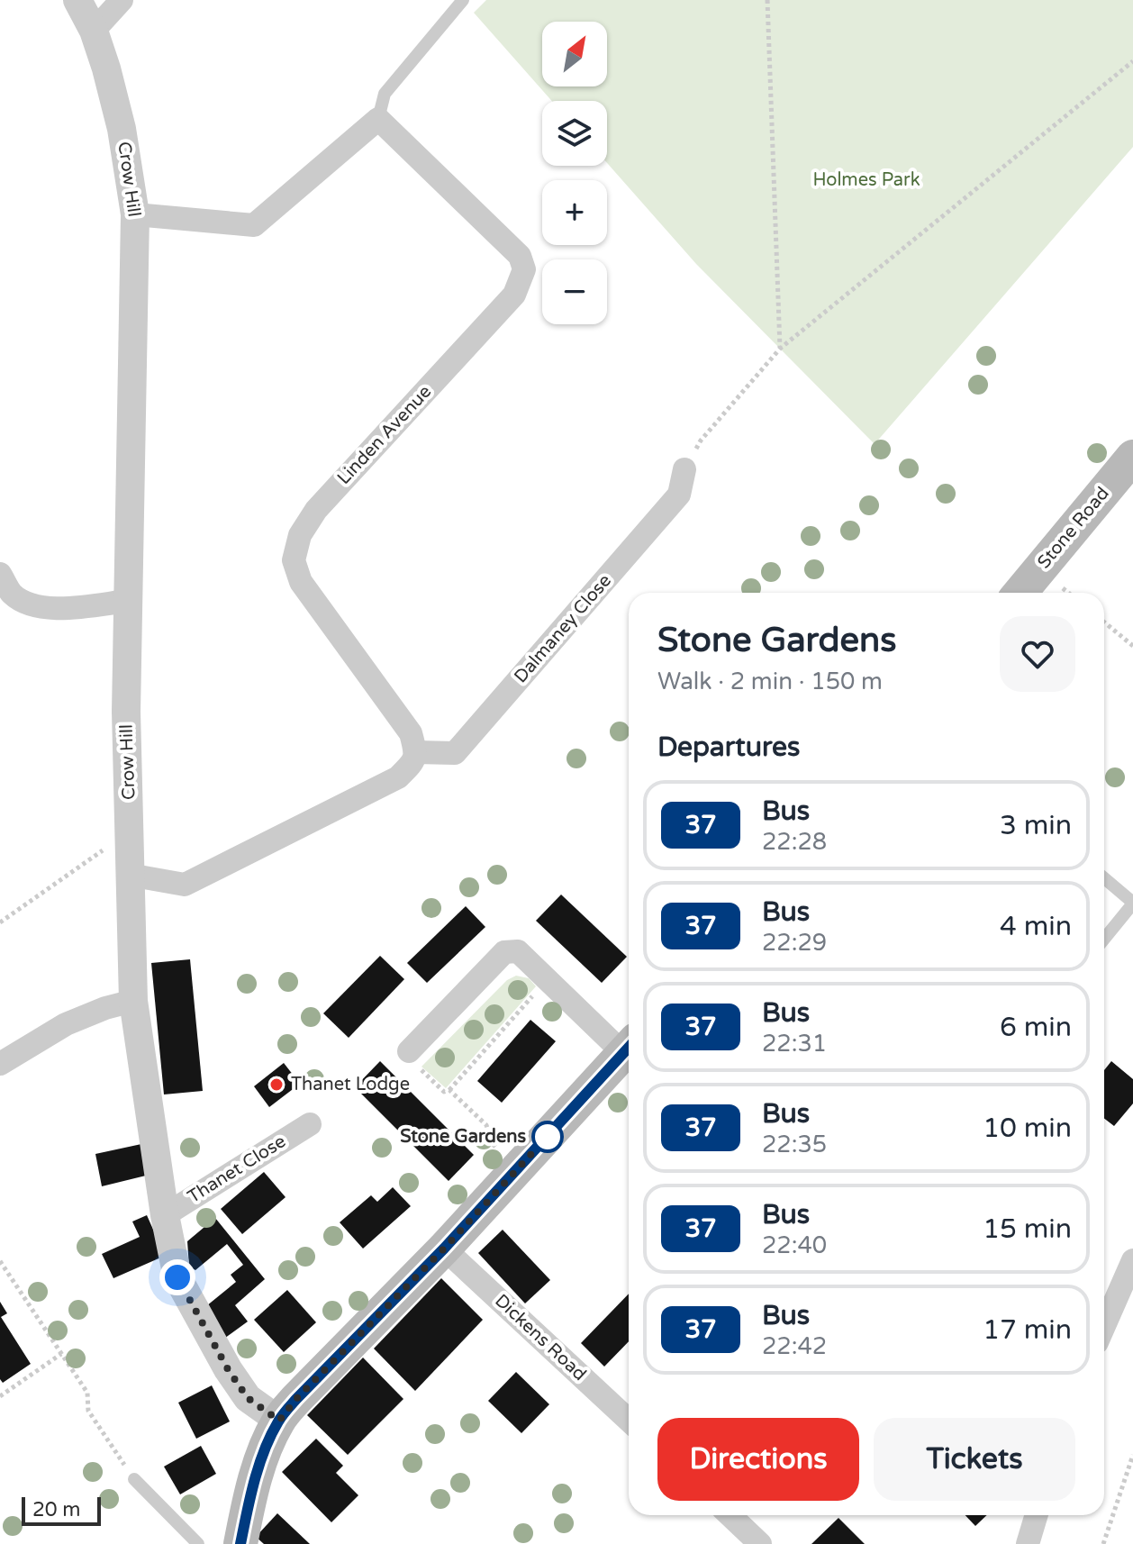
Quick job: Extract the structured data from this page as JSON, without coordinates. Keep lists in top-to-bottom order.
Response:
{
  "streets": {
    "main road": ["Stone Road"],
    "street": [
      "Crow Hill",
      "Linden Avenue",
      "Dalmaney Close",
      "Thanet Close",
      "Dickens Road"
    ]
  },
  "crossings": [
    ["Crow Hill", "Thanet Close"],
    ["Linden Avenue", "Dalmaney Close"]
  ],
  "parks": ["Holmes Park"],
  "places": ["Thanet Lodge", "Stone Gardens"],
  "lines": ["bus line 37"],
  "scale_bar": "20 m",
  "north": "top right",
  "page": {
    "map_buttons": ["+", "−"],
    "heading": [
      ["Stone Gardens", "Walk · 2 min · 150 m"],
      "Departures"
    ],
    "list": [
      {
        "mark": "37",
        "name": "Bus",
        "note": "22:28",
        "value": "3 min"
      },
      {
        "mark": "37",
        "name": "Bus",
        "note": "22:29",
        "value": "4 min"
      },
      {
        "mark": "37",
        "name": "Bus",
        "note": "22:31",
        "value": "6 min"
      },
      {
        "mark": "37",
        "name": "Bus",
        "note": "22:35",
        "value": "10 min"
      },
      {
        "mark": "37",
        "name": "Bus",
        "note": "22:40",
        "value": "15 min"
      },
      {
        "mark": "37",
        "name": "Bus",
        "note": "22:42",
        "value": "17 min"
      }
    ],
    "buttons": ["Directions", "Tickets"],
    "scale": "20 m"
  }
}
